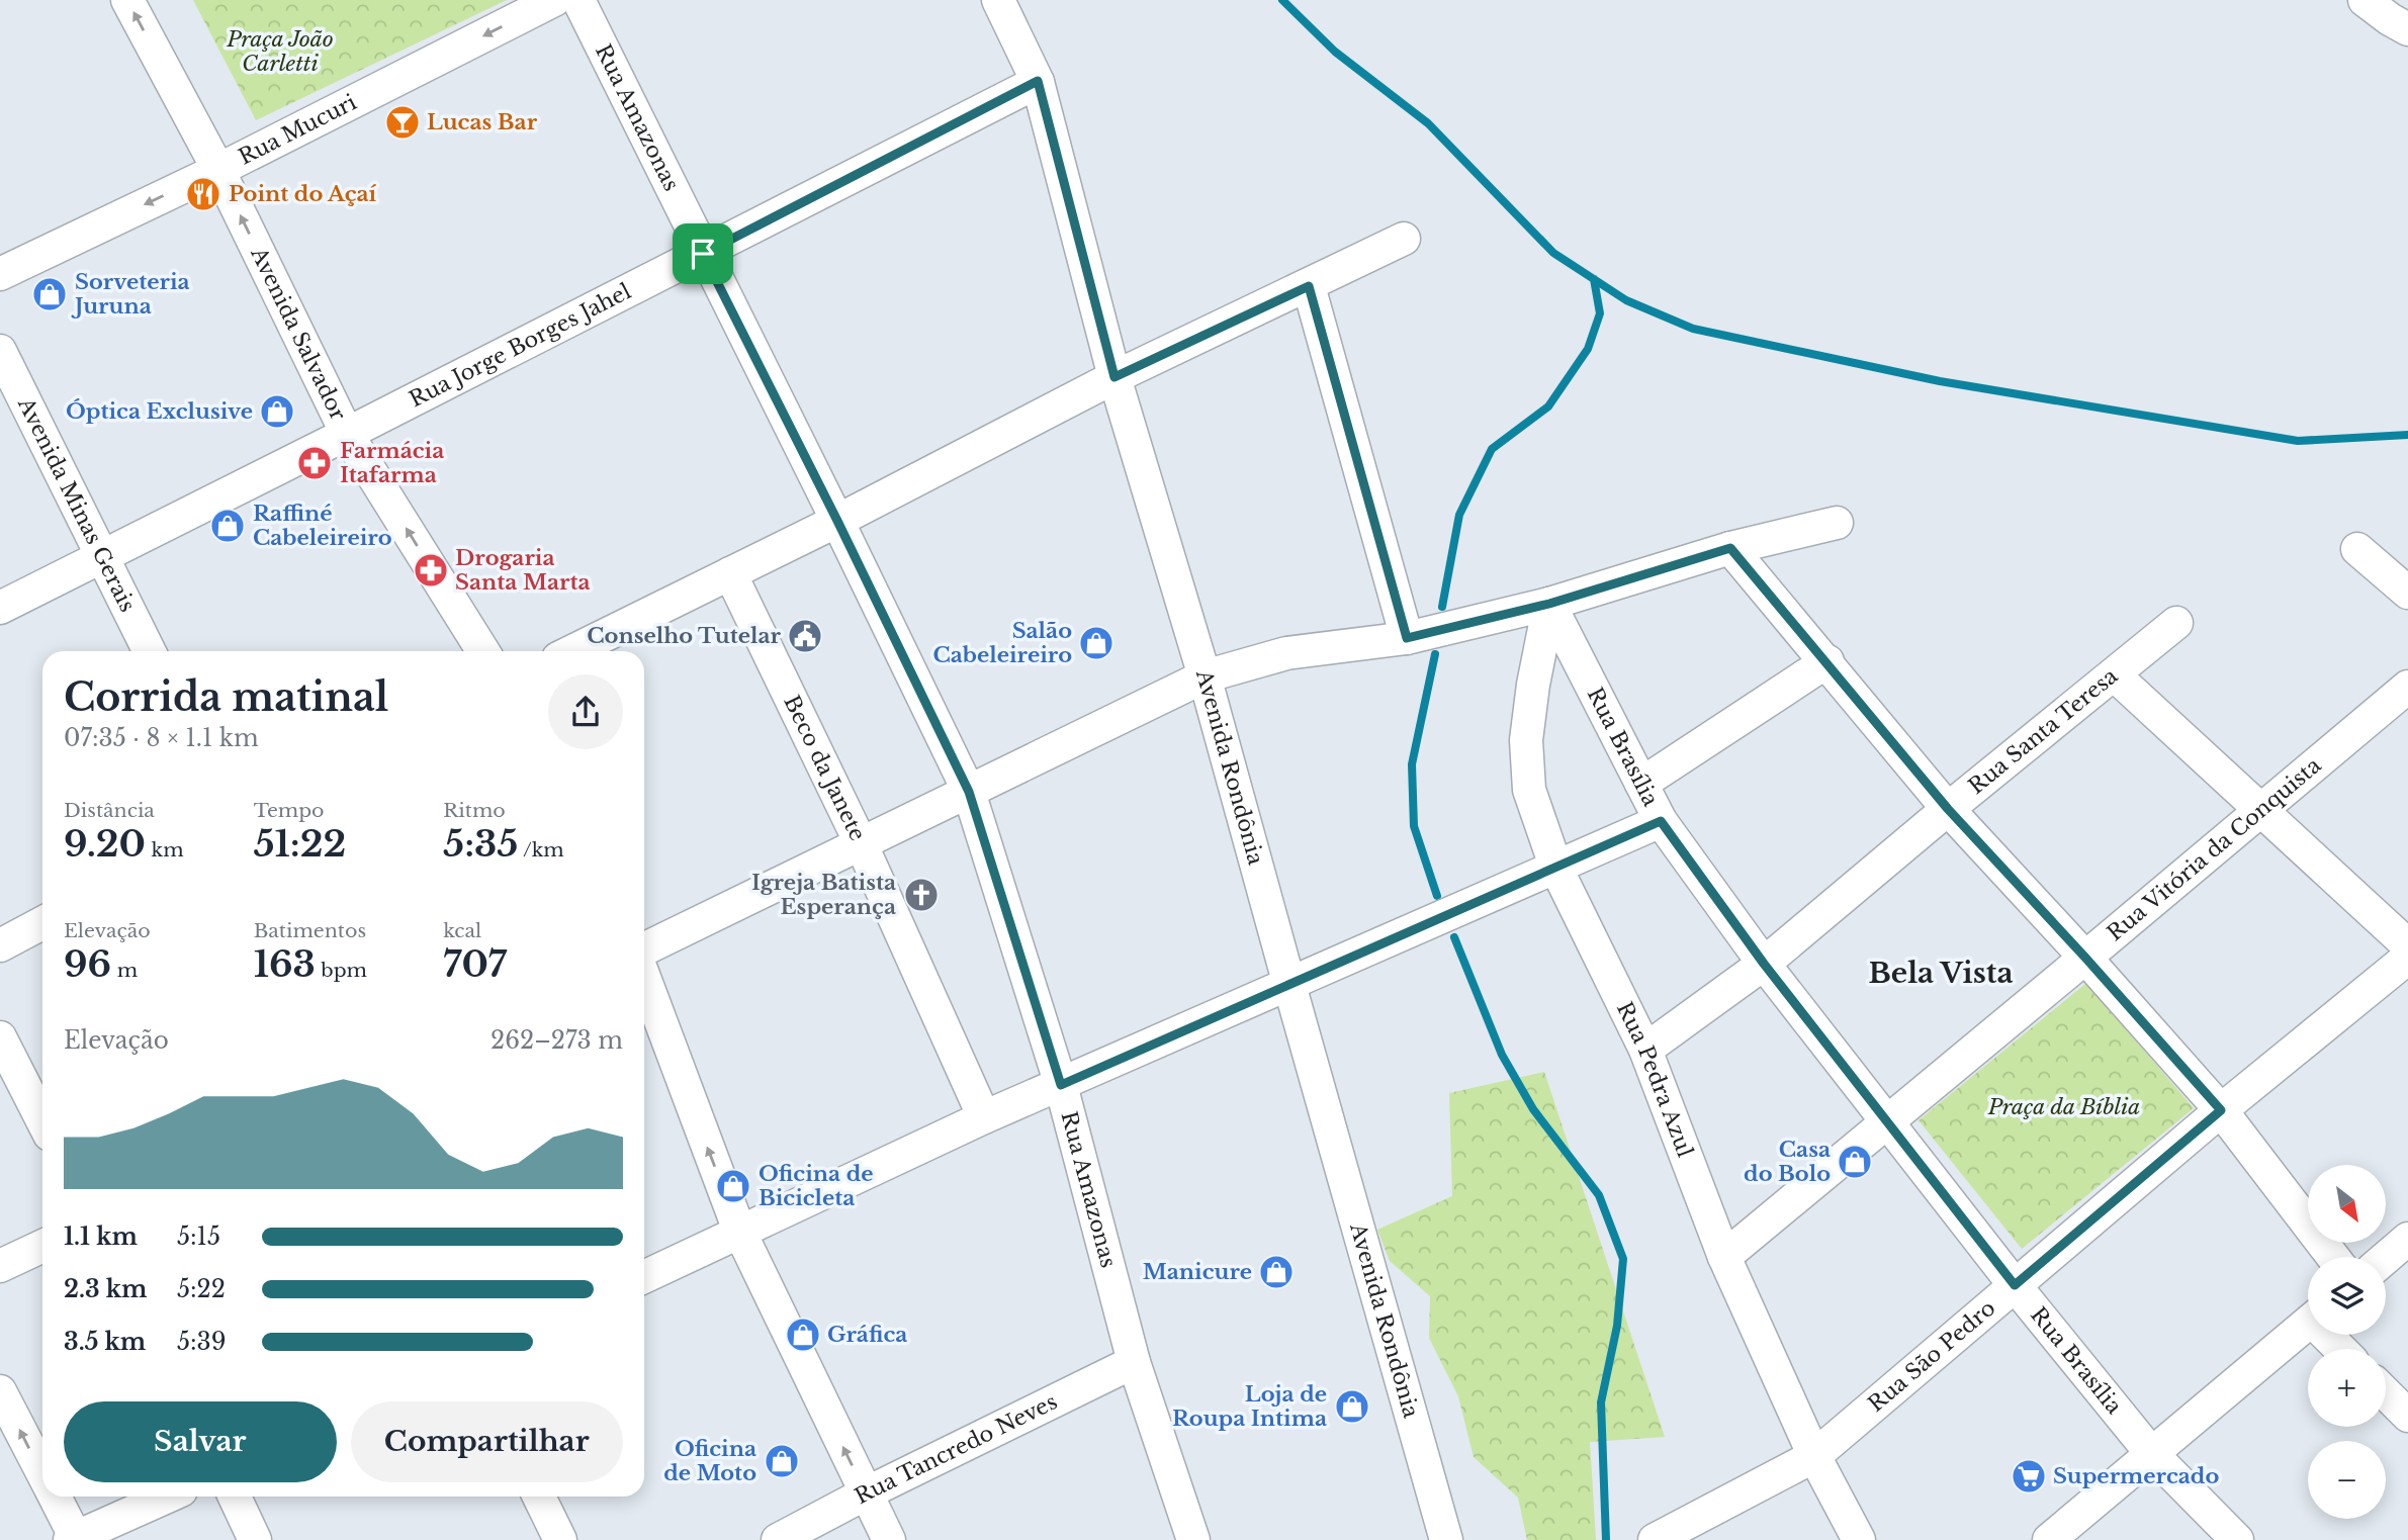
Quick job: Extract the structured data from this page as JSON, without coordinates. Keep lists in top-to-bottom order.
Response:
{
  "streets": {
    "street": [
      "Rua Amazonas",
      "Rua Mucuri",
      "Avenida Salvador",
      "Rua Jorge Borges Jahel",
      "Avenida Minas Gerais",
      "Rua Santa Teresa",
      "Rua Brasília",
      "Beco da Janete",
      "Avenida Rondônia",
      "Rua Vitória da Conquista",
      "Rua Pedra Azul",
      "Rua São Pedro",
      "Rua Tancredo Neves"
    ]
  },
  "crossings": [
    ["Rua Amazonas", "Rua Jorge Borges Jahel"],
    ["Rua Amazonas", "Rua Tancredo Neves"],
    ["Rua Mucuri", "Avenida Salvador"],
    ["Avenida Salvador", "Rua Jorge Borges Jahel"],
    ["Rua Jorge Borges Jahel", "Avenida Minas Gerais"],
    ["Rua Jorge Borges Jahel", "Avenida Rondônia"],
    ["Rua Santa Teresa", "Rua Brasília"],
    ["Rua Santa Teresa", "Rua Pedra Azul"],
    ["Rua Brasília", "Rua Vitória da Conquista"],
    ["Rua Brasília", "Rua Pedra Azul"],
    ["Rua Brasília", "Rua São Pedro"],
    ["Rua Vitória da Conquista", "Rua Pedra Azul"],
    ["Rua Pedra Azul", "Rua São Pedro"]
  ],
  "one_way": ["Rua Mucuri", "Avenida Salvador"],
  "districts": ["Bela Vista"],
  "parks": ["Praça João Carletti", "Praça da Bíblia"],
  "places": {
    "bar": ["Lucas Bar"],
    "restaurant": ["Point do Açaí"],
    "shop": [
      "Sorveteria Juruna",
      "Óptica Exclusive",
      "Raffiné Cabeleireiro",
      "Salão Cabeleireiro",
      "Casa do Bolo",
      "Oficina de Bicicleta",
      "Manicure",
      "Gráfica",
      "Loja de Roupa Intima",
      "Oficina de Moto"
    ],
    "pharmacy": ["Farmácia Itafarma", "Drogaria Santa Marta"],
    "public building": ["Conselho Tutelar"],
    "church": ["Igreja Batista Esperança"],
    "supermarket": ["Supermercado"]
  },
  "north": "bottom right",
  "page": {
    "heading": ["Corrida matinal", "07:35 · 8 × 1.1 km"],
    "stats": [
      ["Distância", "9.20 km"],
      ["Tempo", "51:22"],
      ["Ritmo", "5:35 /km"],
      ["Elevação", "96 m"],
      ["Batimentos", "163 bpm"],
      ["kcal", "707"]
    ],
    "chart": ["Elevação", "262–273 m"],
    "map_buttons": ["+", "−"],
    "list": [
      {
        "name": "1.1 km",
        "note": "5:15"
      },
      {
        "name": "2.3 km",
        "note": "5:22"
      },
      {
        "name": "3.5 km",
        "note": "5:39"
      }
    ],
    "buttons": ["Salvar", "Compartilhar"]
  }
}
